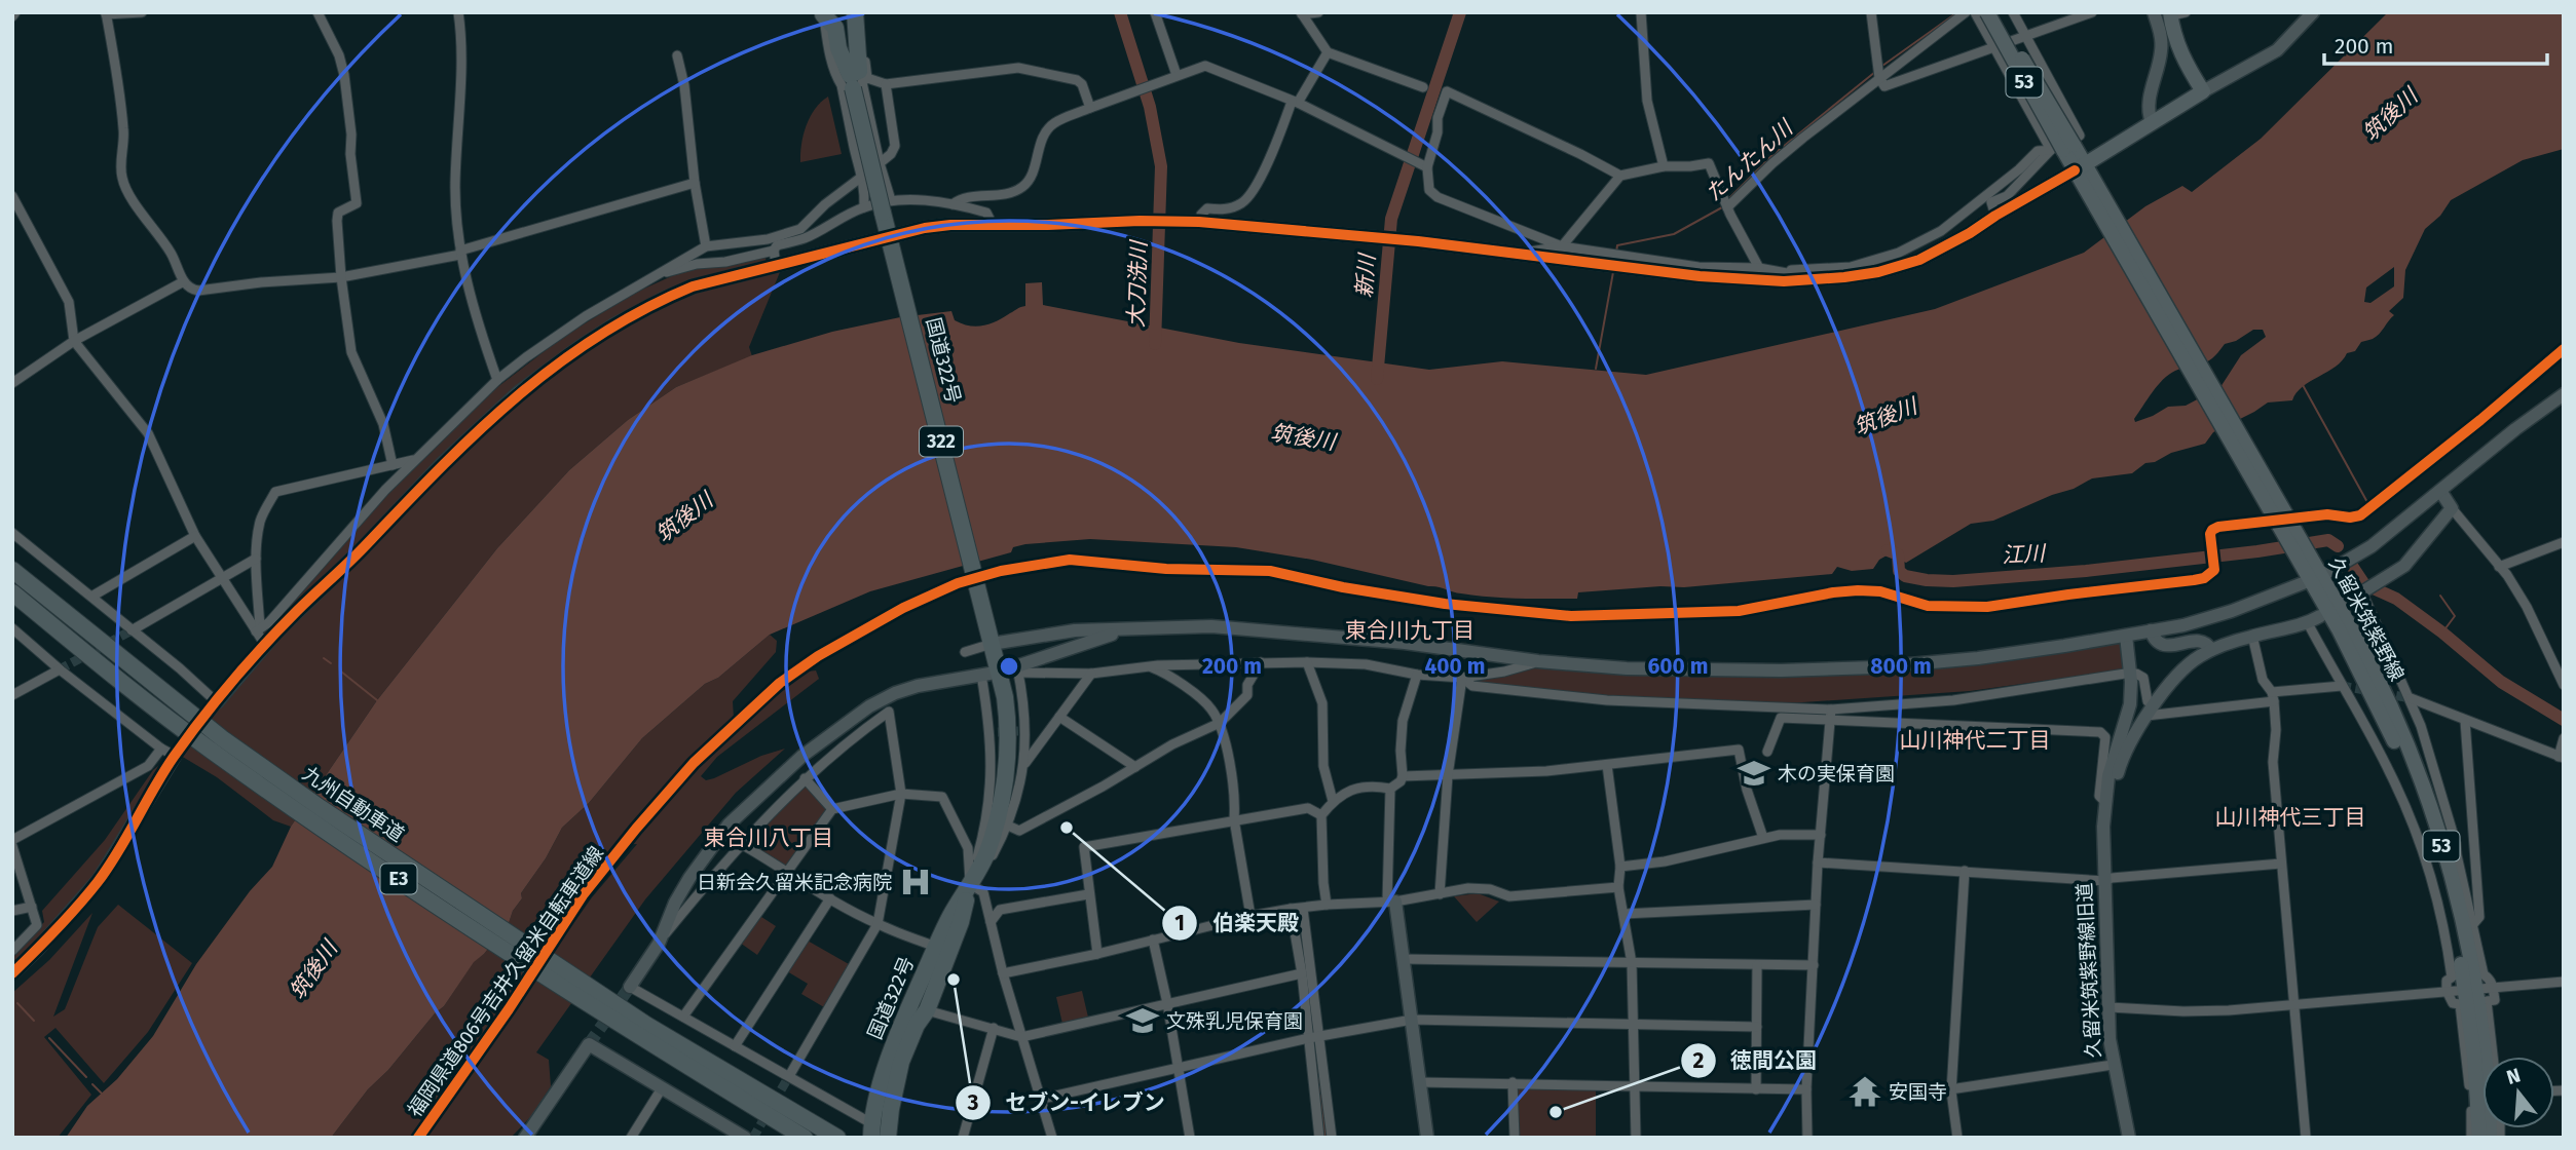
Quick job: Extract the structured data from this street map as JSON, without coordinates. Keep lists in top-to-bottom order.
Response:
{
  "streets": {
    "highway": [
      "国道322号",
      "322",
      "九州自動車道",
      "E3"
    ],
    "main road": ["53", "久留米筑紫野線"],
    "street": ["久留米筑紫野線旧道"],
    "cycle path": ["福岡県道806号吉井久留米自転車道線"]
  },
  "districts": [
    "東合川九丁目",
    "山川神代二丁目",
    "山川神代三丁目",
    "東合川八丁目"
  ],
  "water": [
    "筑後川",
    "たんたん川",
    "新川",
    "大刀洗川",
    "江川"
  ],
  "places": {
    "school or university": ["木の実保育園", "文殊乳児保育園"],
    "other": ["伯楽天殿", "セブン-イレブン", "徳間公園"],
    "hospital": ["日新会久留米記念病院"],
    "temple": ["安国寺"]
  },
  "scale_bar": "200 m",
  "north": "top",
  "rings": [
    "200 m",
    "400 m",
    "600 m",
    "800 m"
  ]
}
